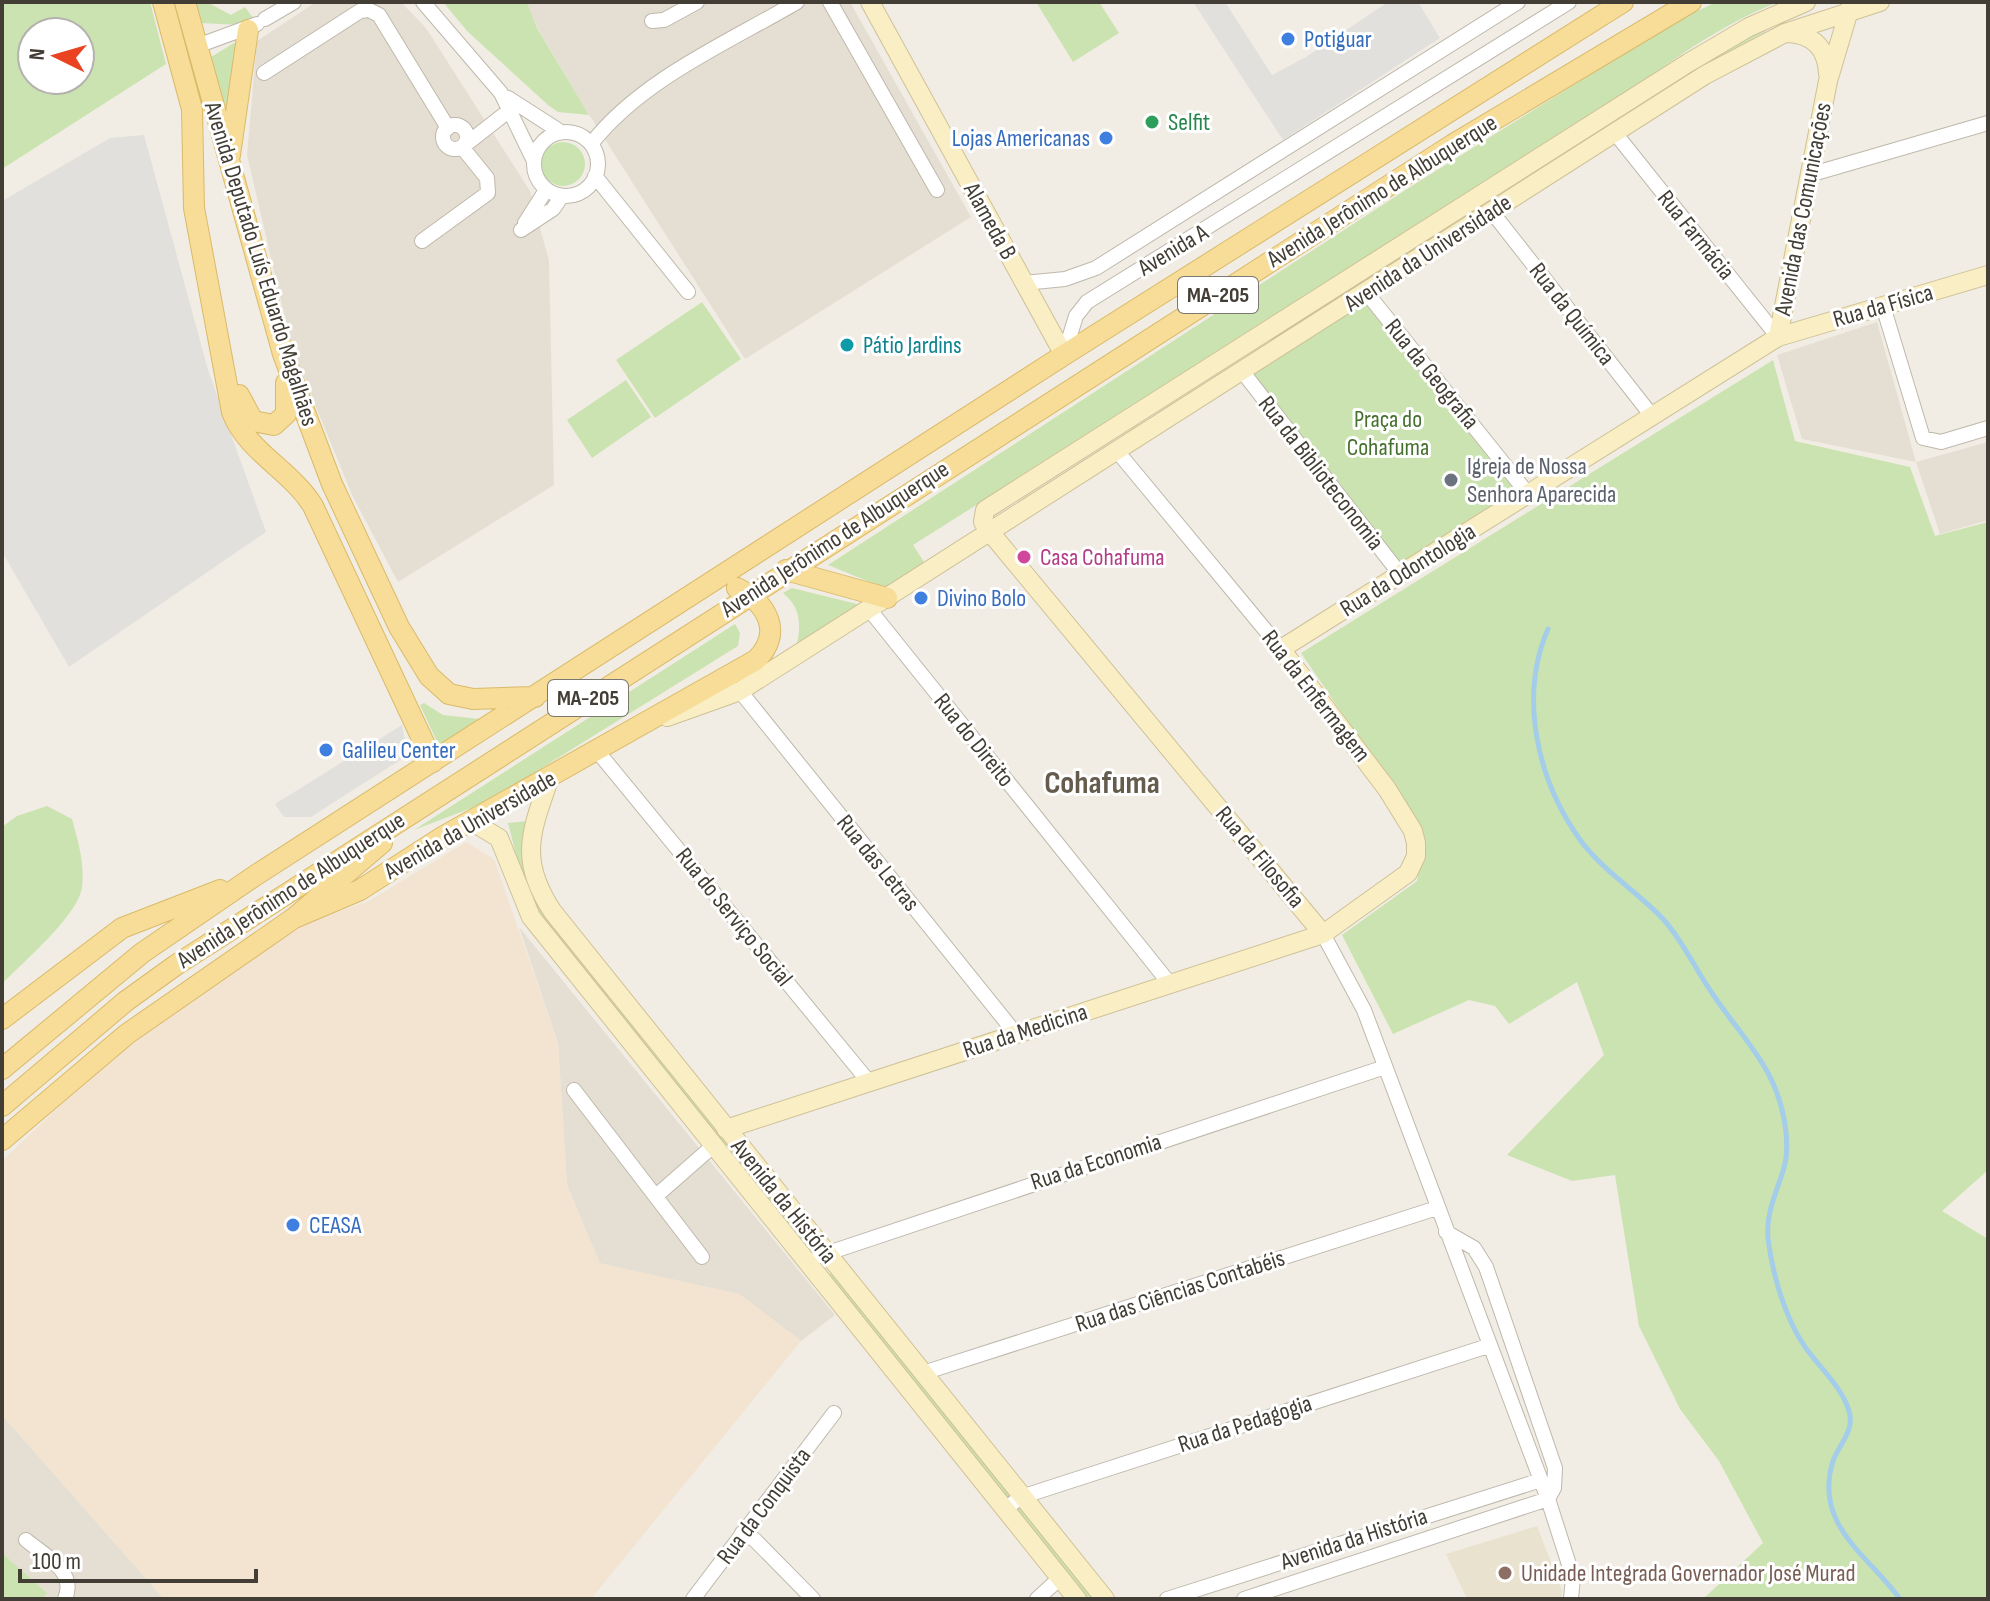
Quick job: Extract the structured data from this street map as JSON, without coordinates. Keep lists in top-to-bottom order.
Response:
{
  "streets": {
    "main road": [
      "Avenida Jerônimo de Albuquerque",
      "Avenida da Universidade",
      "Avenida Deputado Luís Eduardo Magalhães",
      "MA-205"
    ],
    "street": [
      "Avenida das Comunicações",
      "Alameda B",
      "Rua Farmácia",
      "Avenida A",
      "Rua da Física",
      "Rua da Química",
      "Rua da Geografia",
      "Rua da Biblioteconomia",
      "Rua da Odontologia",
      "Rua da Enfermagem",
      "Rua do Direito",
      "Rua da Filosofia",
      "Rua das Letras",
      "Rua do Serviço Social",
      "Rua da Medicina",
      "Rua da Economia",
      "Avenida da História",
      "Rua das Ciências Contabéis",
      "Rua da Pedagogia",
      "Rua da Conquista"
    ]
  },
  "crossings": [
    ["Avenida Jerônimo de Albuquerque", "Alameda B"],
    ["Avenida Jerônimo de Albuquerque", "Avenida A"],
    ["Avenida Jerônimo de Albuquerque", "Avenida da Universidade"],
    ["Avenida Jerônimo de Albuquerque", "Avenida Deputado Luís Eduardo Magalhães"],
    ["Avenida Jerônimo de Albuquerque", "MA-205"],
    ["Avenida das Comunicações", "Rua Farmácia"],
    ["Avenida das Comunicações", "Avenida da Universidade"],
    ["Avenida das Comunicações", "Rua da Física"],
    ["Avenida das Comunicações", "Rua da Odontologia"],
    ["Alameda B", "Avenida A"],
    ["Rua Farmácia", "Avenida da Universidade"],
    ["Rua Farmácia", "Rua da Física"],
    ["Rua Farmácia", "Rua da Odontologia"],
    ["Avenida da Universidade", "Rua da Química"],
    ["Avenida da Universidade", "Rua da Geografia"],
    ["Avenida da Universidade", "Rua da Biblioteconomia"],
    ["Avenida da Universidade", "Rua da Enfermagem"],
    ["Avenida da Universidade", "Rua do Direito"],
    ["Avenida da Universidade", "Rua da Filosofia"],
    ["Avenida da Universidade", "Rua das Letras"],
    ["Avenida da Universidade", "Rua do Serviço Social"],
    ["Avenida da Universidade", "Avenida da História"],
    ["Rua da Física", "Rua da Odontologia"],
    ["Rua da Química", "Rua da Odontologia"],
    ["Rua da Geografia", "Rua da Odontologia"],
    ["Rua da Biblioteconomia", "Rua da Odontologia"],
    ["Rua da Odontologia", "Rua da Enfermagem"],
    ["Rua da Enfermagem", "Rua da Filosofia"],
    ["Rua da Enfermagem", "Rua da Medicina"],
    ["Rua do Direito", "Rua da Medicina"],
    ["Rua da Filosofia", "Rua da Medicina"],
    ["Rua da Filosofia", "Rua da Economia"],
    ["Rua da Filosofia", "Avenida da História"],
    ["Rua da Filosofia", "Rua das Ciências Contabéis"],
    ["Rua da Filosofia", "Rua da Pedagogia"],
    ["Rua das Letras", "Rua da Medicina"],
    ["Rua do Serviço Social", "Rua da Medicina"],
    ["Rua da Medicina", "Avenida da História"],
    ["Rua da Economia", "Avenida da História"],
    ["Avenida da História", "Rua das Ciências Contabéis"],
    ["Avenida da História", "Rua da Pedagogia"]
  ],
  "districts": ["Cohafuma"],
  "parks": ["Praça do Cohafuma"],
  "places": [
    "Potiguar",
    "Selfit",
    "Lojas Americanas",
    "Pátio Jardins",
    "Igreja de Nossa Senhora Aparecida",
    "Casa Cohafuma",
    "Divino Bolo",
    "Galileu Center",
    "CEASA",
    "Unidade Integrada Governador José Murad"
  ],
  "scale_bar": "100 m",
  "north": "left"
}
